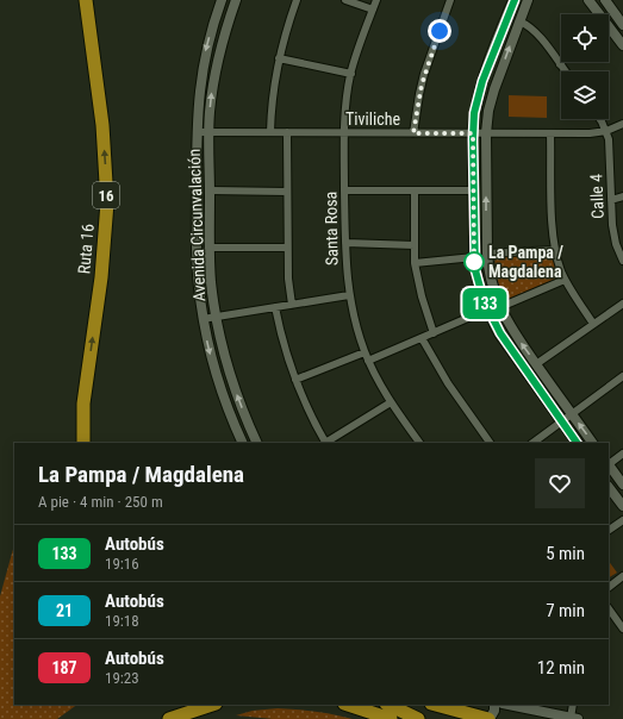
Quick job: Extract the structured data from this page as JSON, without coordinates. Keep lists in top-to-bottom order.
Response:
{
  "streets": {
    "highway": ["16", "Ruta 16"],
    "street": [
      "Tiviliche",
      "Calle 4",
      "Avenida Circunvalación",
      "Santa Rosa"
    ]
  },
  "crossings": [
    ["Tiviliche", "Calle 4"],
    ["Tiviliche", "Avenida Circunvalación"],
    ["Tiviliche", "Santa Rosa"]
  ],
  "one_way": ["Ruta 16"],
  "places": ["La Pampa / Magdalena"],
  "lines": ["bus line 133"],
  "page": {
    "on_map": "133",
    "heading": ["La Pampa / Magdalena", "A pie · 4 min · 250 m"],
    "list": [
      {
        "mark": "133",
        "name": "Autobús",
        "note": "19:16",
        "value": "5 min"
      },
      {
        "mark": "21",
        "name": "Autobús",
        "note": "19:18",
        "value": "7 min"
      },
      {
        "mark": "187",
        "name": "Autobús",
        "note": "19:23",
        "value": "12 min"
      }
    ]
  }
}
